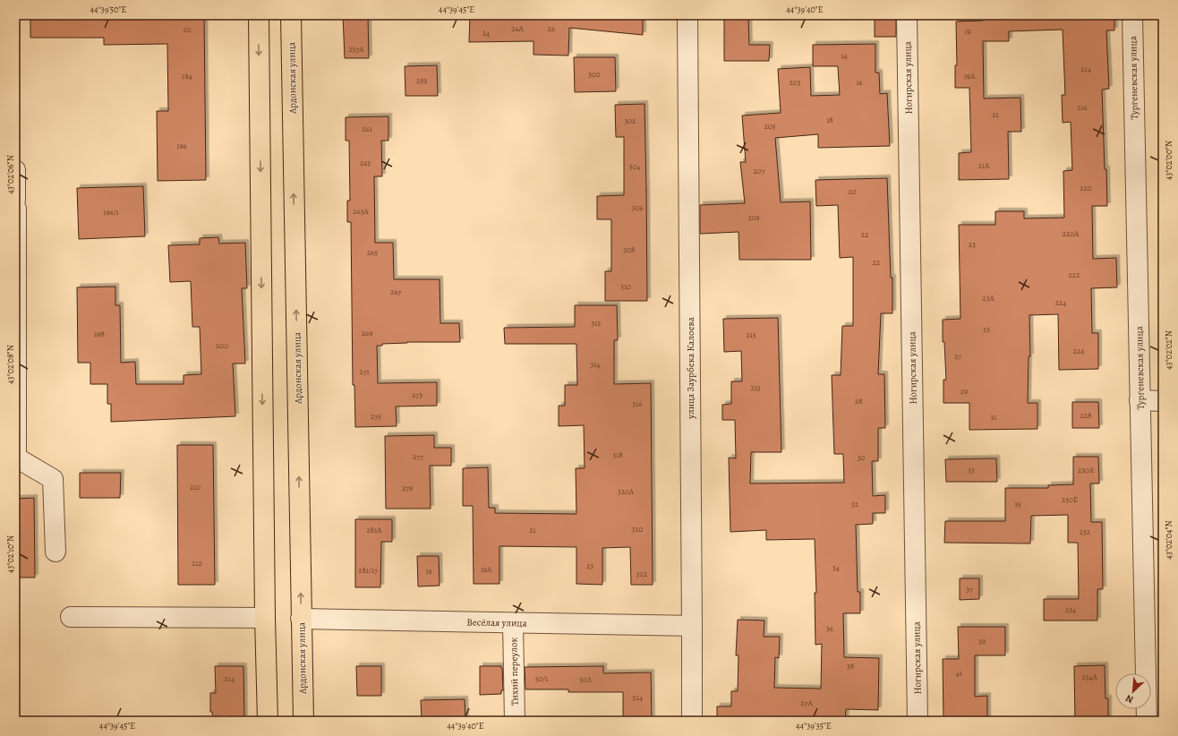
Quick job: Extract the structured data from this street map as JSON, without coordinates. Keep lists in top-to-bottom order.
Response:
{
  "streets": {
    "main road": ["Ардонская улица"],
    "street": [
      "Ногирская улица",
      "Тургеневская улица",
      "улица Заурбека Калоева",
      "Весёлая улица",
      "Тихий переулок"
    ]
  },
  "crossings": [
    ["Ардонская улица", "Весёлая улица"],
    ["улица Заурбека Калоева", "Весёлая улица"],
    ["Весёлая улица", "Тихий переулок"]
  ],
  "house_numbers": [
    "26А",
    "26",
    "20",
    "19",
    "24",
    "257А",
    "14",
    "214",
    "300",
    "194",
    "19А",
    "259",
    "203",
    "16",
    "216",
    "21",
    "18",
    "302",
    "205",
    "261",
    "196",
    "263",
    "21А",
    "304",
    "207",
    "220",
    "20",
    "306",
    "263А",
    "196/1",
    "209",
    "220А",
    "22",
    "23",
    "308",
    "265",
    "22",
    "222",
    "310",
    "267",
    "23А",
    "224",
    "312",
    "25",
    "269",
    "198",
    "213",
    "200",
    "226",
    "27",
    "314",
    "271",
    "215",
    "29",
    "273",
    "28",
    "316",
    "228",
    "275",
    "31",
    "318",
    "277",
    "30",
    "33",
    "230А",
    "210",
    "279",
    "320А",
    "230Б",
    "32",
    "35",
    "320",
    "281А",
    "21",
    "232",
    "212",
    "23",
    "34",
    "19А",
    "281/17",
    "19",
    "322",
    "37",
    "234",
    "36",
    "39",
    "38",
    "41",
    "234А",
    "214",
    "30/1",
    "30А",
    "324",
    "27А"
  ],
  "north": "bottom left",
  "coordinates": [
    "44°39'50\"E",
    "44°39'45\"E",
    "44°39'40\"E",
    "43°02'00\"N",
    "43°02'06\"N",
    "43°02'02\"N",
    "43°02'08\"N",
    "43°02'04\"N",
    "43°02'10\"N",
    "44°39'35\"E"
  ]
}
